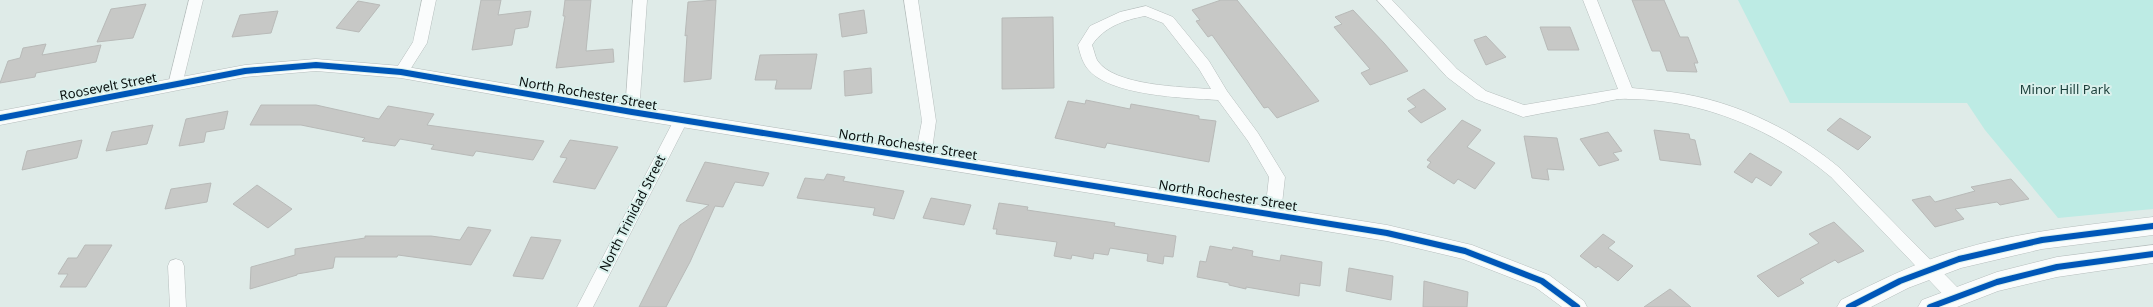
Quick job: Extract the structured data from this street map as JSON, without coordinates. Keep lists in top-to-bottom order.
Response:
{
  "streets": {
    "street": ["Roosevelt Street", "North Rochester Street", "North Trinidad Street"]
  },
  "crossings": [
    ["Roosevelt Street", "North Rochester Street"],
    ["North Rochester Street", "North Trinidad Street"]
  ],
  "parks": ["Minor Hill Park"]
}
